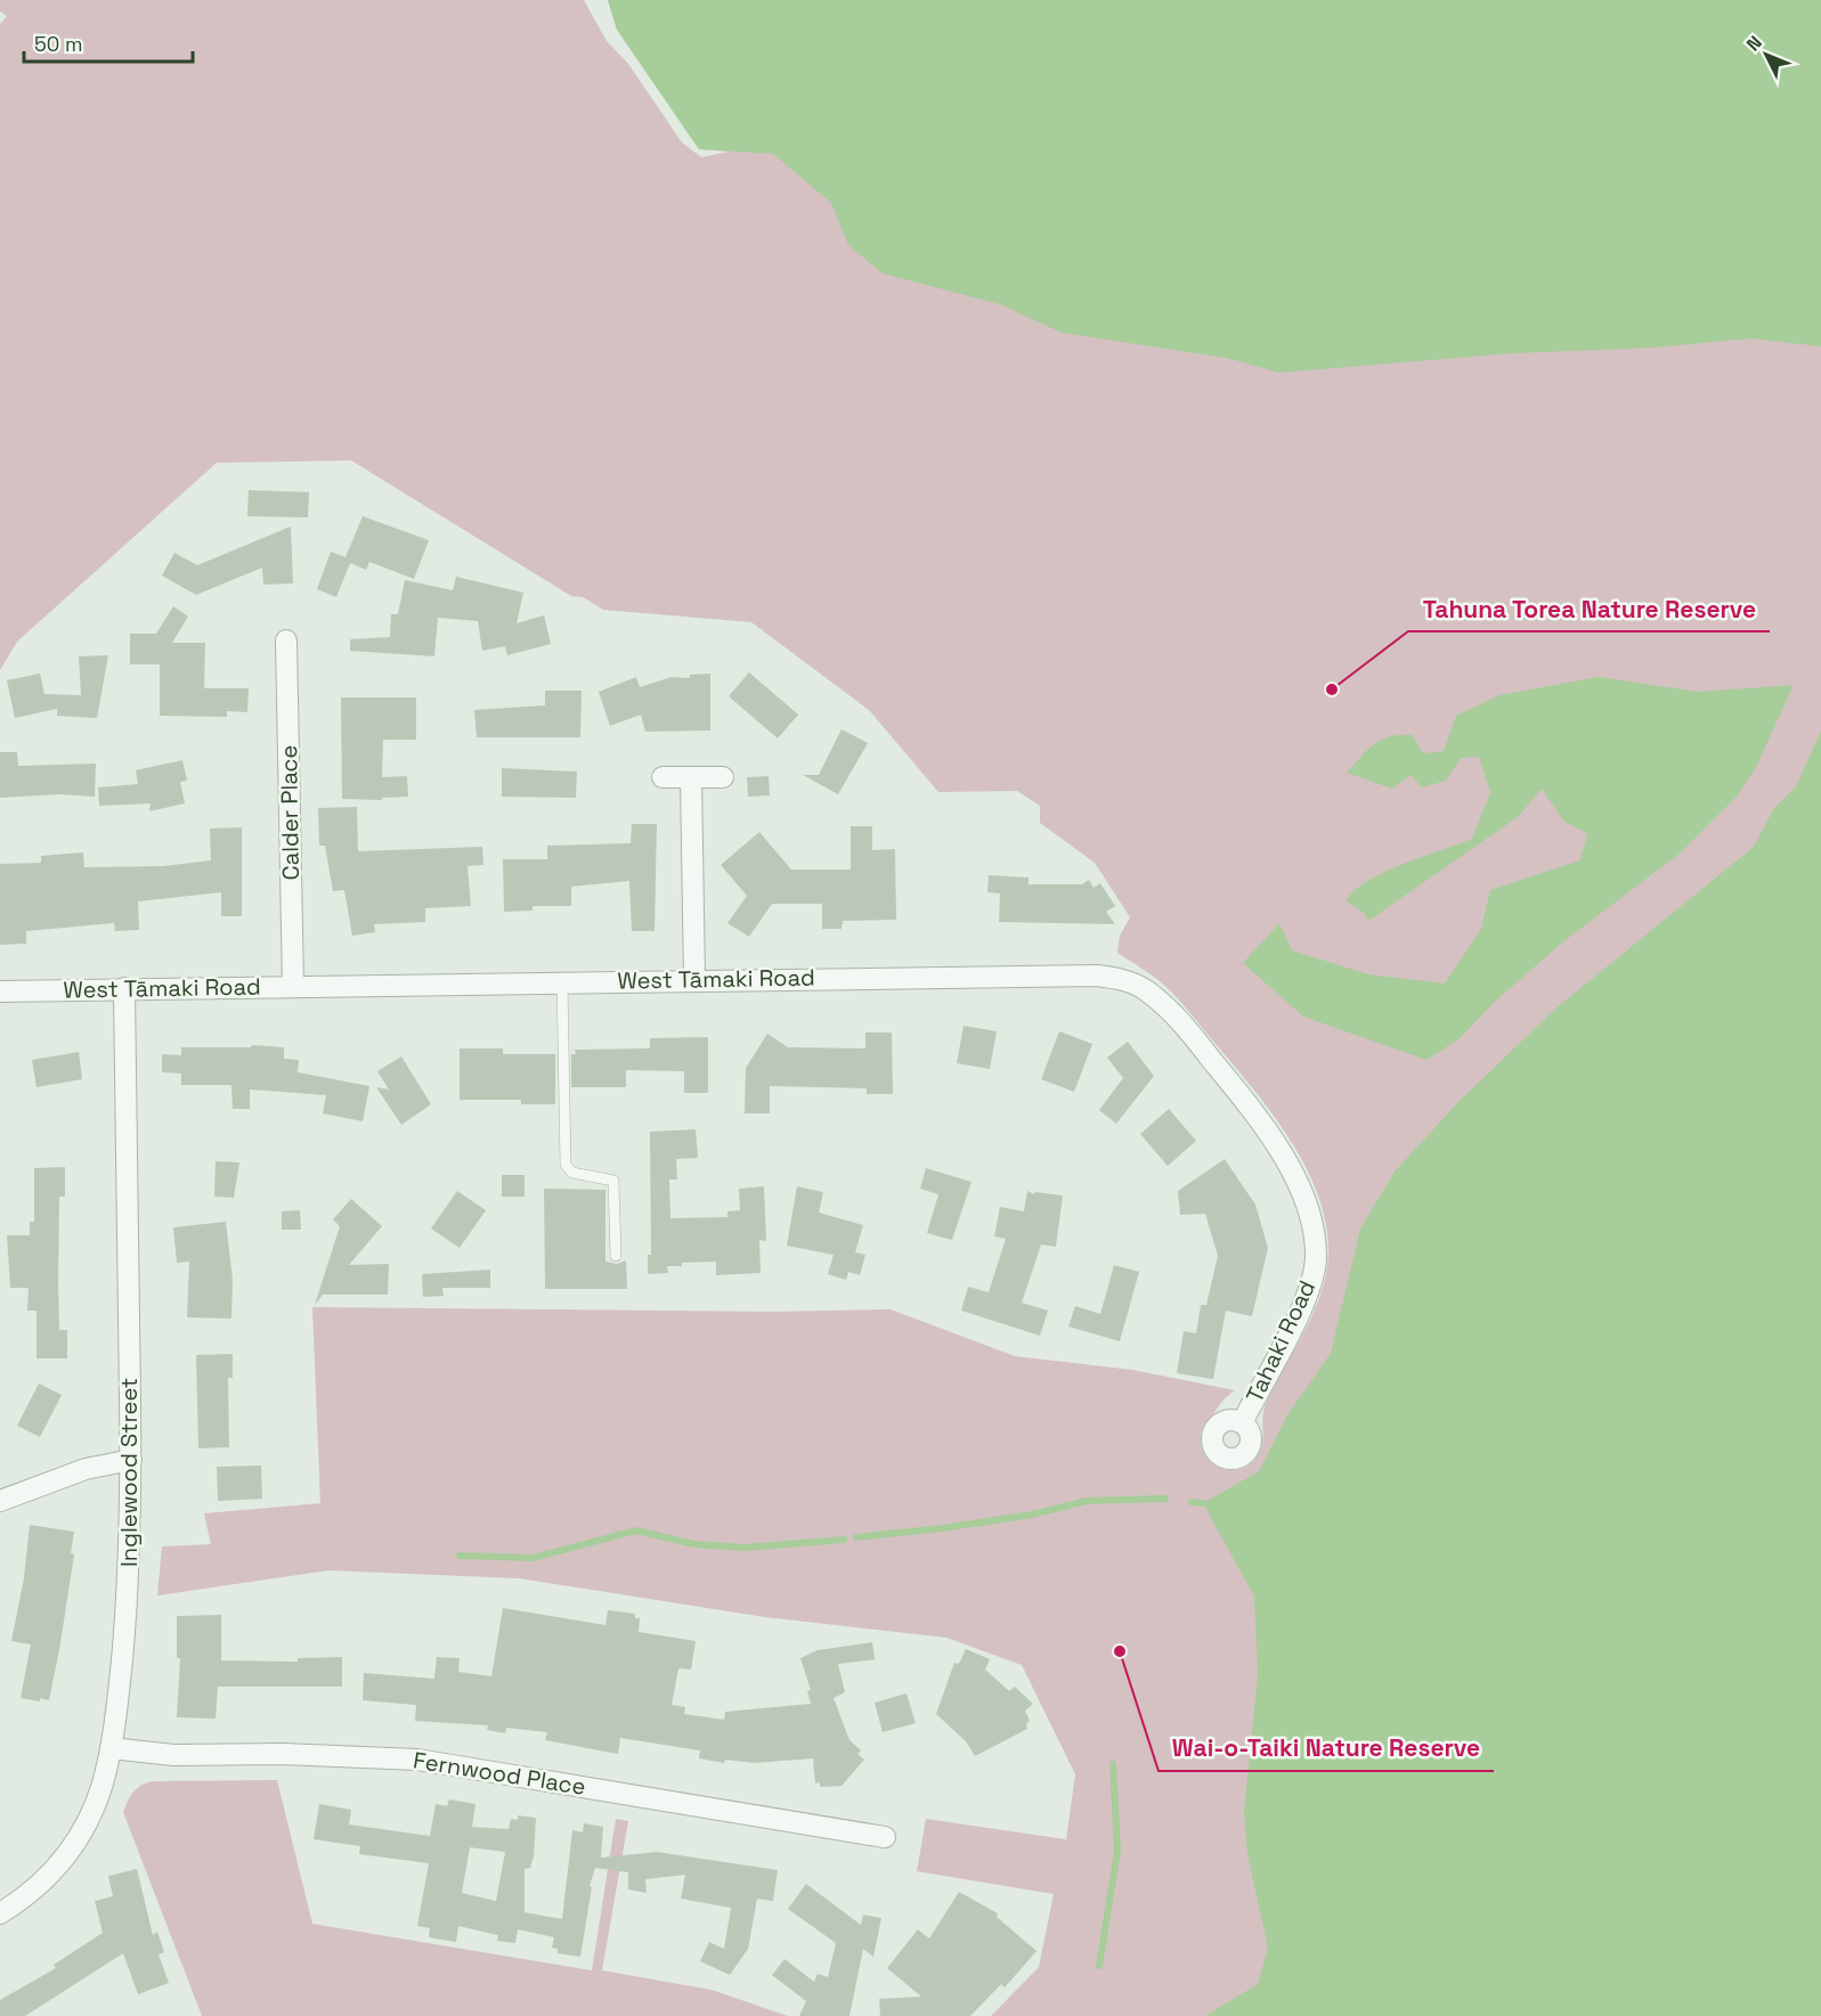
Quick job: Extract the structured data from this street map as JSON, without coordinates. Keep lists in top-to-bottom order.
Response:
{
  "streets": {
    "street": [
      "Calder Place",
      "West Tāmaki Road",
      "Tahaki Road",
      "Inglewood Street",
      "Fernwood Place"
    ]
  },
  "crossings": [
    ["Calder Place", "West Tāmaki Road"],
    ["West Tāmaki Road", "Tahaki Road"],
    ["West Tāmaki Road", "Inglewood Street"],
    ["Inglewood Street", "Fernwood Place"]
  ],
  "places": ["Tahuna Torea Nature Reserve", "Wai-o-Taiki Nature Reserve"],
  "scale_bar": "50 m",
  "north": "top left"
}
